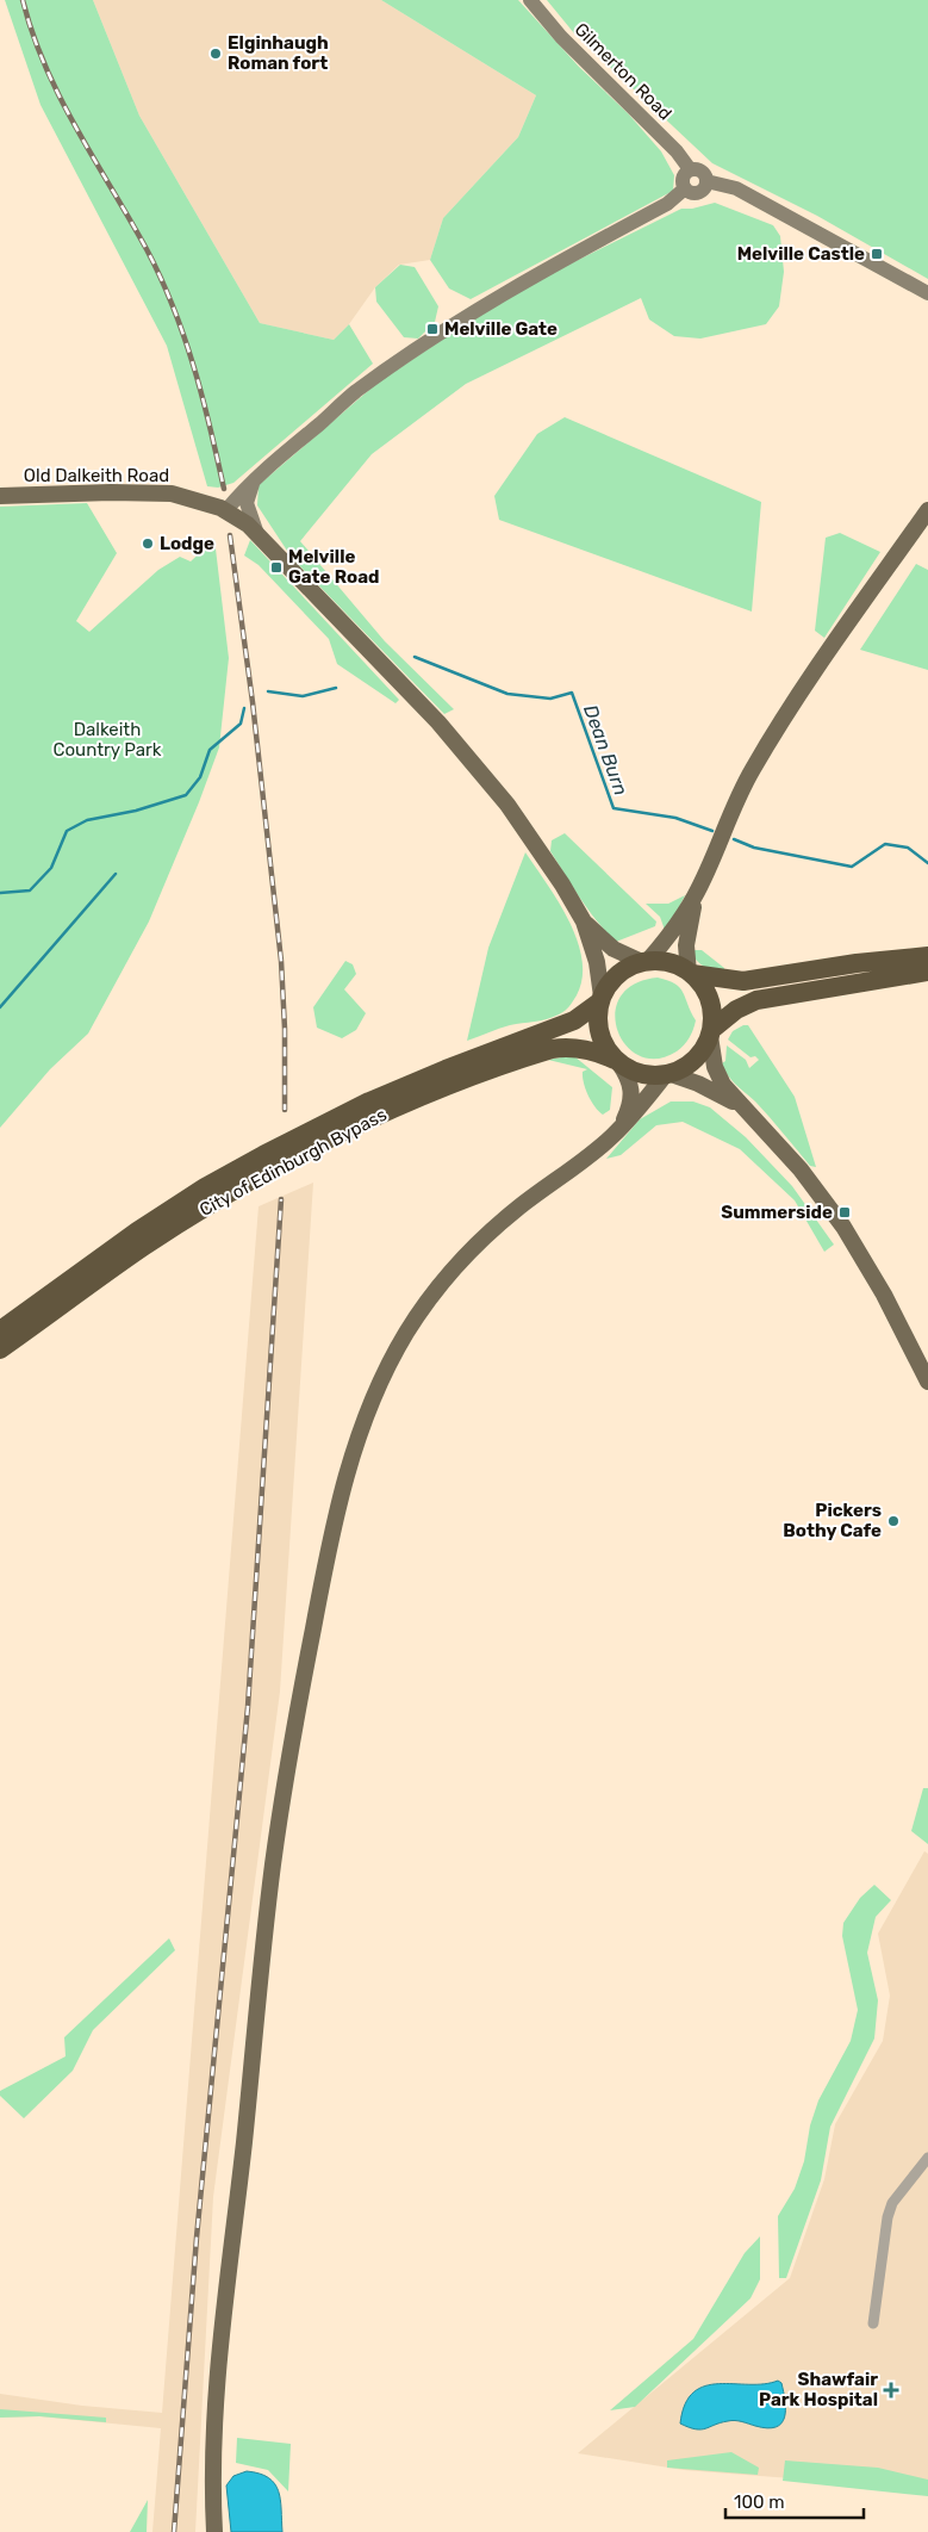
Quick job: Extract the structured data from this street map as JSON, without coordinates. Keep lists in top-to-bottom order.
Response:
{
  "streets": {
    "highway": ["City of Edinburgh Bypass"],
    "main road": ["Old Dalkeith Road"],
    "street": ["Gilmerton Road"]
  },
  "water": ["Dean Burn"],
  "parks": ["Dalkeith Country Park"],
  "places": {
    "other": ["Elginhaugh Roman fort", "Lodge", "Pickers Bothy Cafe"],
    "transit": [
      "Melville Castle",
      "Melville Gate",
      "Melville Gate Road",
      "Summerside"
    ],
    "health": ["Shawfair Park Hospital"]
  },
  "scale_bar": "100 m"
}
